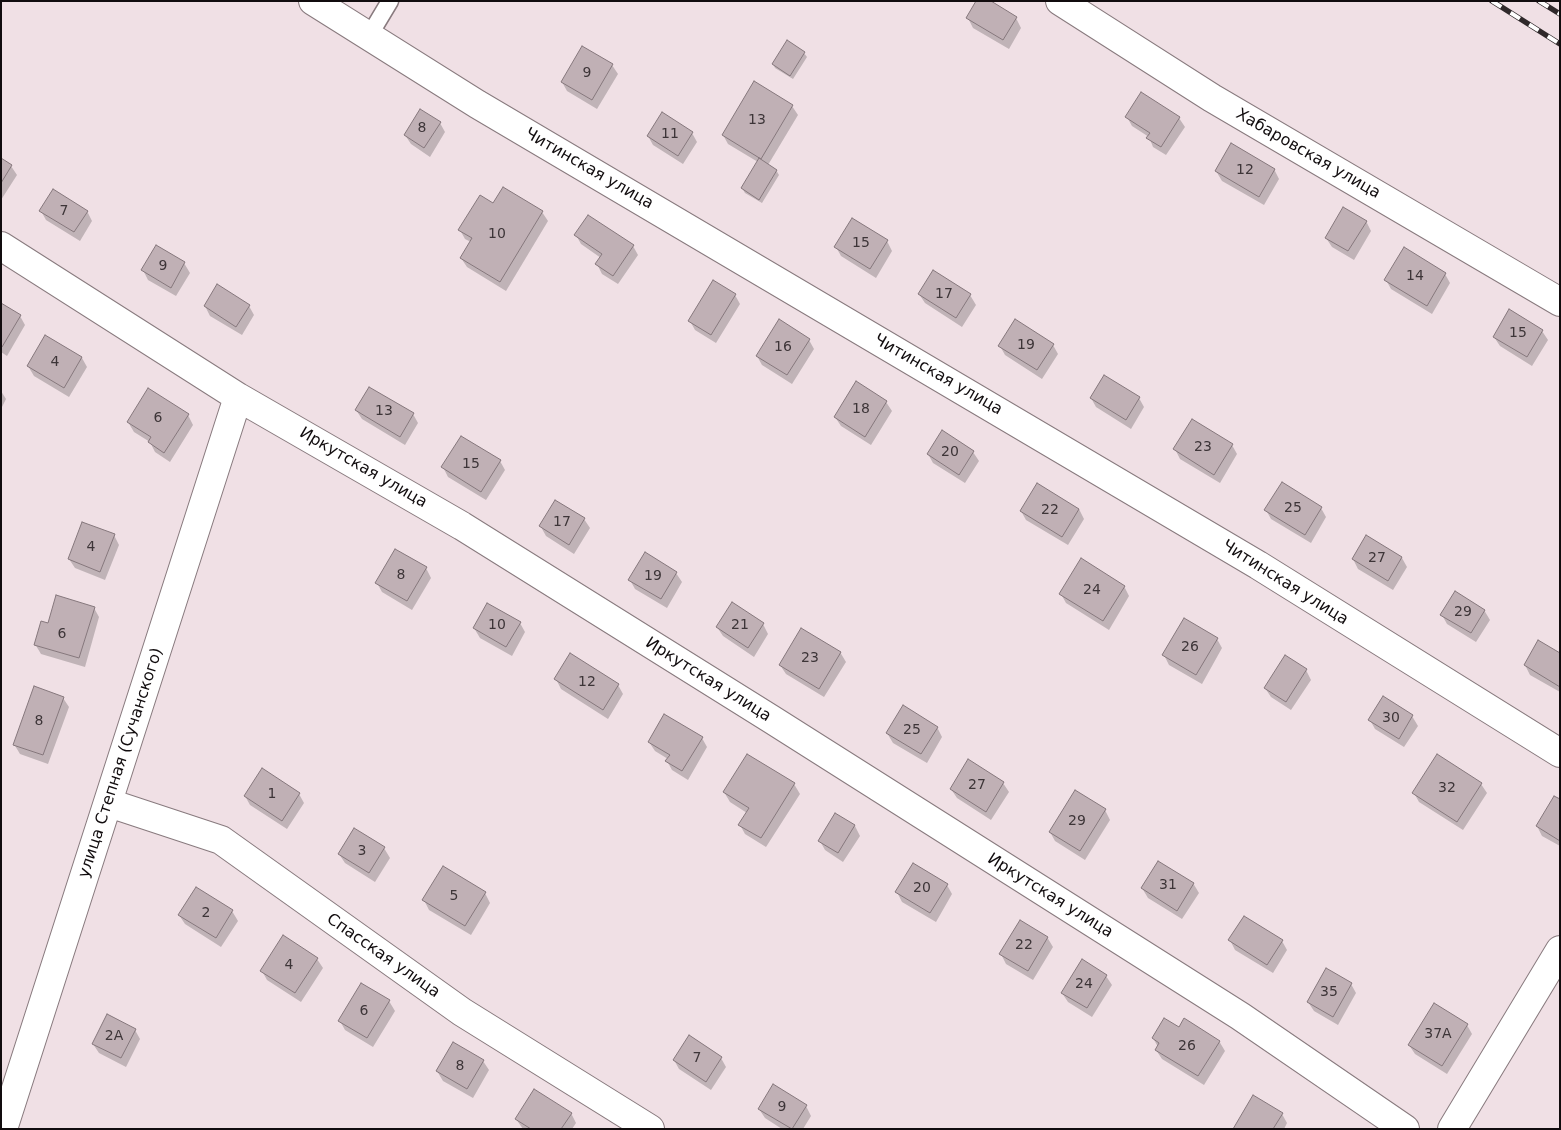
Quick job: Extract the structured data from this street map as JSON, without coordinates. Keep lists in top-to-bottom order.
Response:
{
  "streets": {
    "street": [
      "Хабаровская улица",
      "Читинская улица",
      "Иркутская улица",
      "улица Степная (Сучанского)",
      "Спасская улица"
    ]
  },
  "crossings": [
    ["Иркутская улица", "улица Степная (Сучанского)"],
    ["улица Степная (Сучанского)", "Спасская улица"]
  ],
  "house_numbers": [
    "9",
    "13",
    "8",
    "11",
    "12",
    "7",
    "10",
    "15",
    "9",
    "14",
    "17",
    "15",
    "19",
    "16",
    "4",
    "18",
    "13",
    "6",
    "23",
    "20",
    "15",
    "25",
    "22",
    "17",
    "4",
    "27",
    "8",
    "19",
    "24",
    "29",
    "10",
    "21",
    "6",
    "26",
    "23",
    "12",
    "30",
    "8",
    "25",
    "27",
    "32",
    "1",
    "29",
    "3",
    "31",
    "20",
    "5",
    "2",
    "22",
    "4",
    "24",
    "35",
    "6",
    "37А",
    "2А",
    "26",
    "7",
    "8",
    "9"
  ]
}
